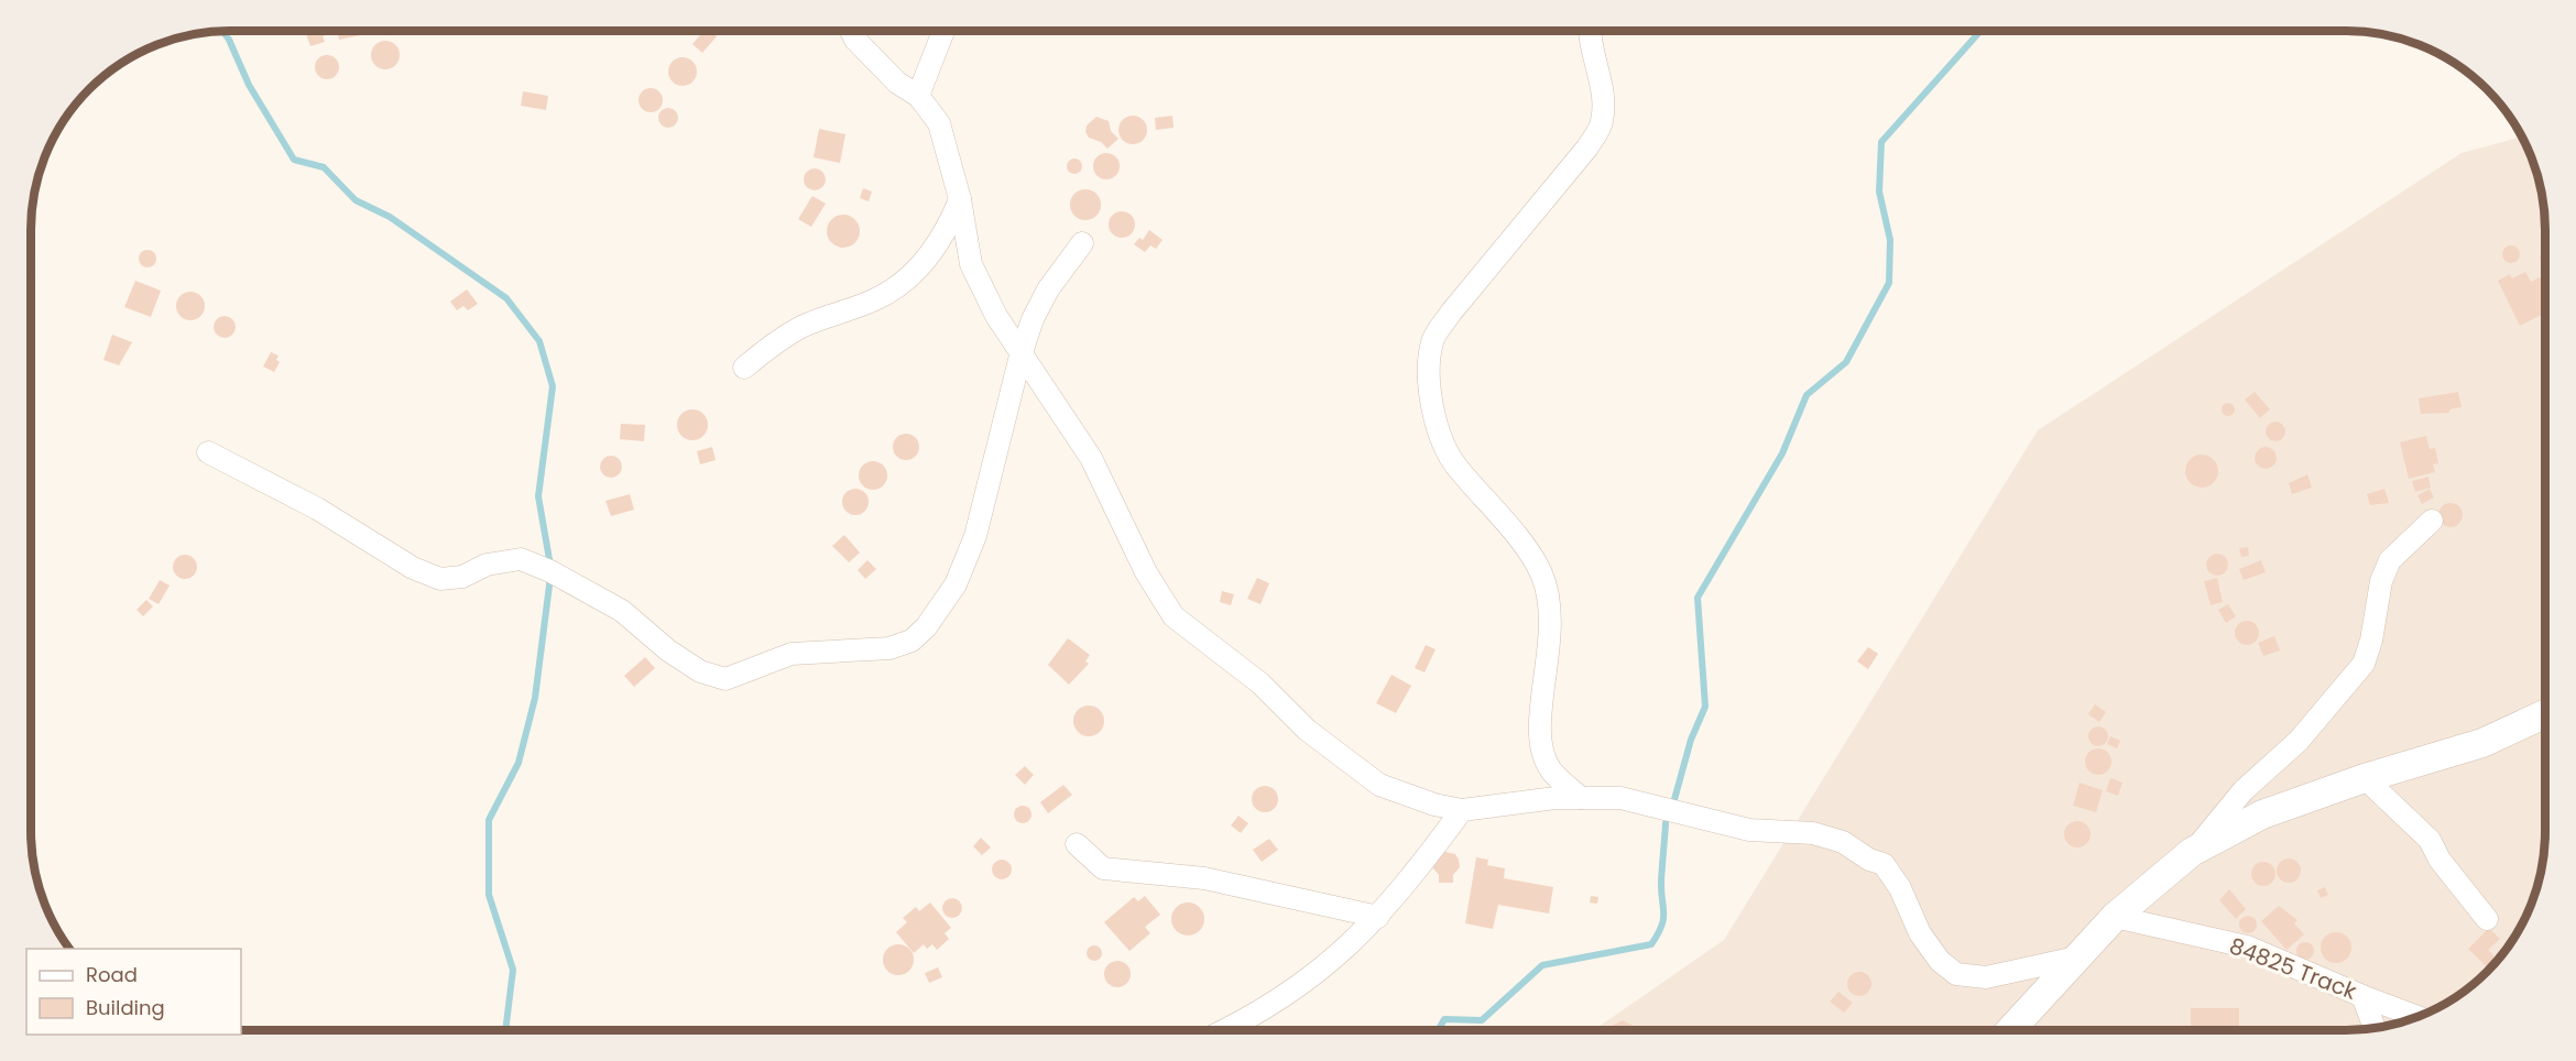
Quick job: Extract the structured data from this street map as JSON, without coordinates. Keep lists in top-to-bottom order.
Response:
{
  "streets": {
    "street": ["84825 Track"]
  },
  "legend": ["Road", "Building"]
}
